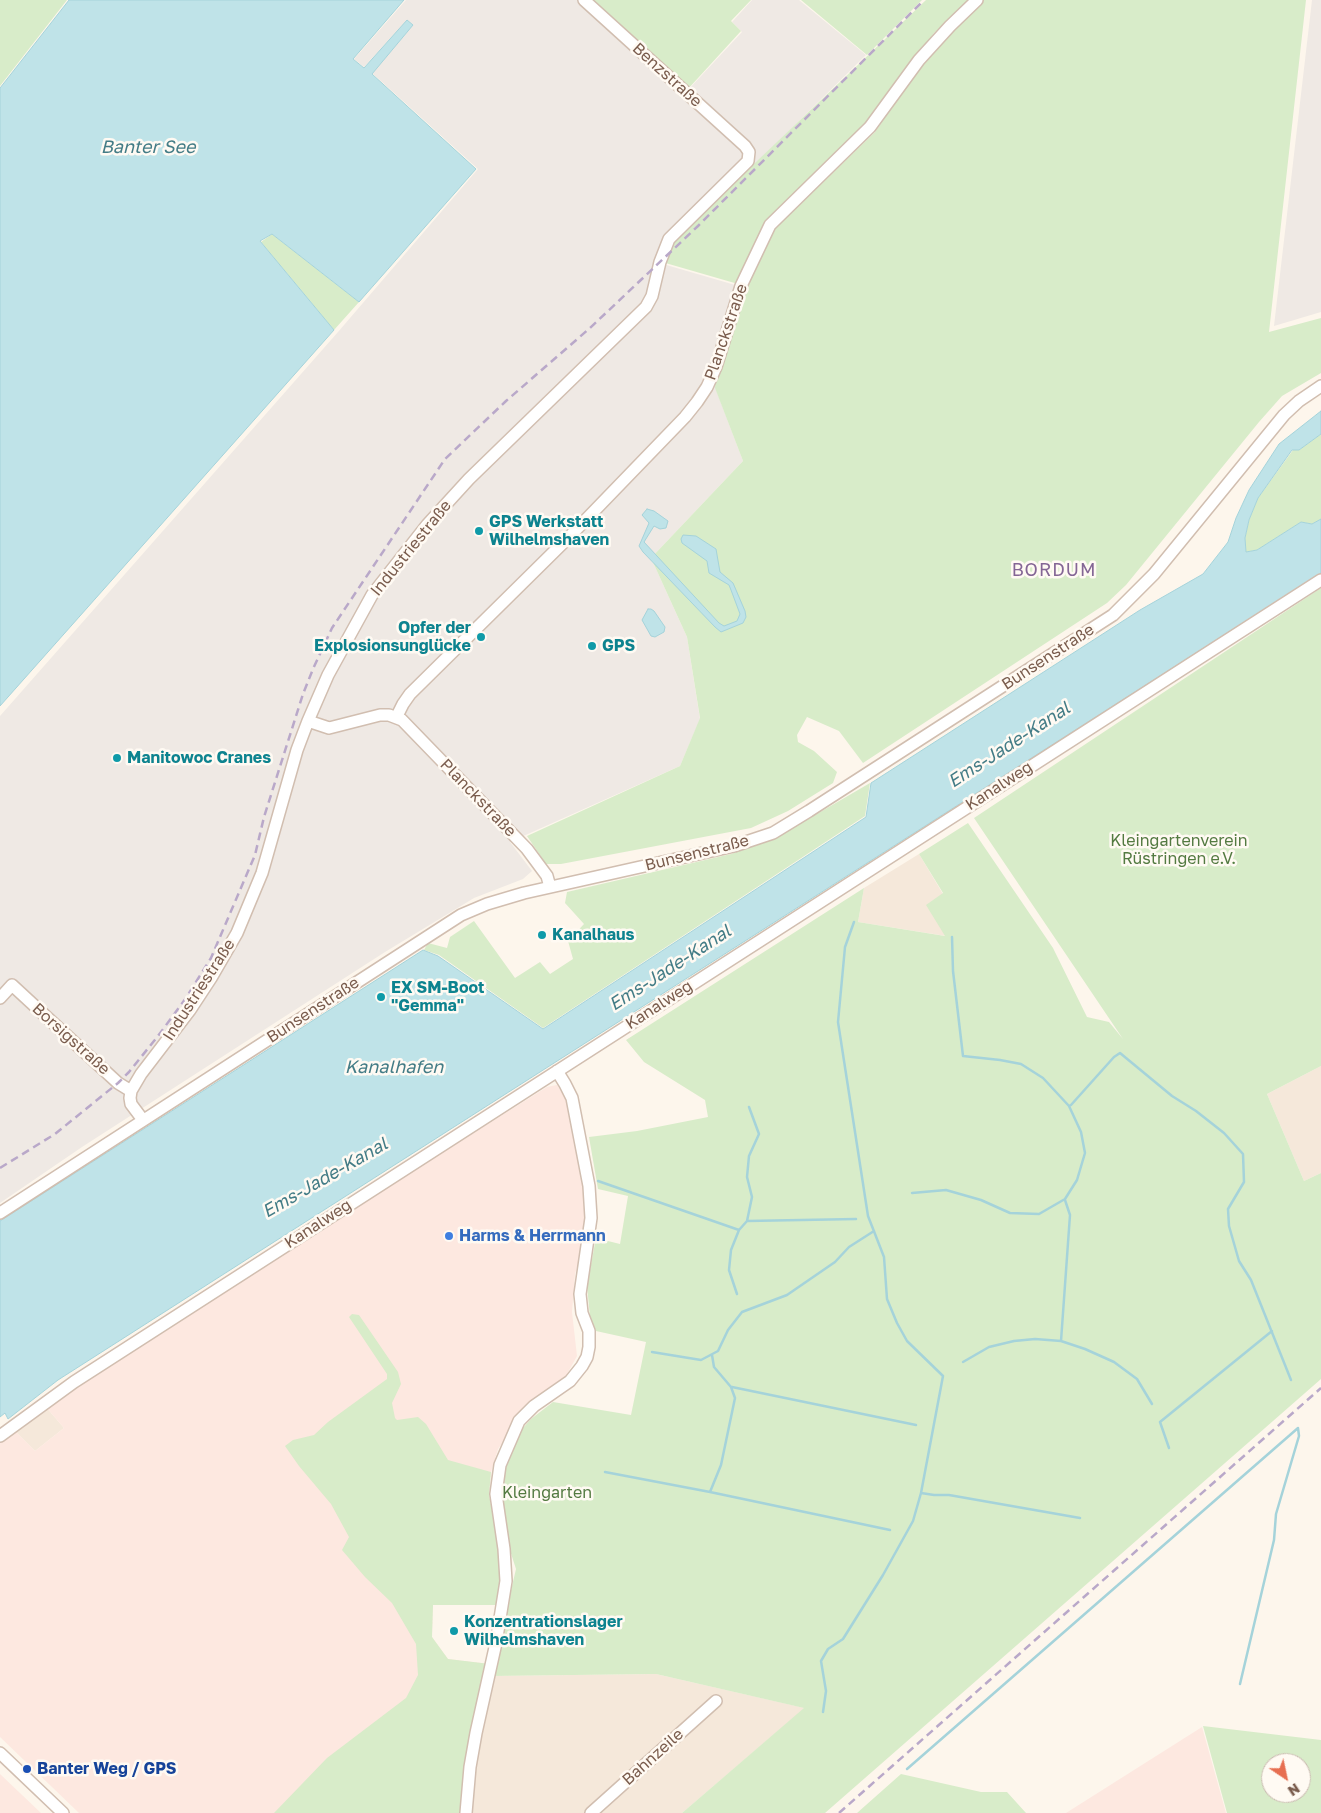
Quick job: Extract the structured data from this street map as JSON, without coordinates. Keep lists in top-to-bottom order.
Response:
{
  "streets": {
    "street": [
      "Benzstraße",
      "Planckstraße",
      "Industriestraße",
      "Bunsenstraße",
      "Kanalweg",
      "Borsigstraße",
      "Bahnzeile"
    ]
  },
  "crossings": [
    ["Benzstraße", "Industriestraße"],
    ["Planckstraße", "Bunsenstraße"],
    ["Industriestraße", "Borsigstraße"]
  ],
  "districts": ["BORDUM"],
  "water": ["Banter See", "Ems-Jade-Kanal", "Kanalhafen"],
  "parks": ["Kleingartenverein Rüstringen e.V.", "Kleingarten"],
  "places": [
    "GPS Werkstatt Wilhelmshaven",
    "Opfer der Explosionsunglücke",
    "GPS",
    "Manitowoc Cranes",
    "Kanalhaus",
    "EX SM-Boot \"Gemma\"",
    "Harms & Herrmann",
    "Konzentrationslager Wilhelmshaven",
    "Banter Weg / GPS"
  ],
  "north": "bottom right"
}
